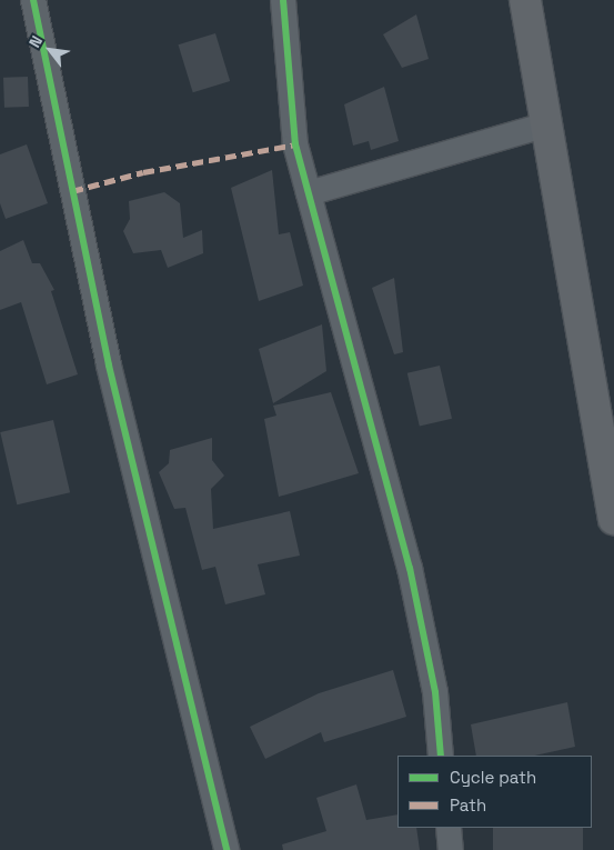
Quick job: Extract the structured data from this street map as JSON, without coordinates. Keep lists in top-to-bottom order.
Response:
{
  "legend": ["Cycle path", "Path"],
  "north": "top left"
}
